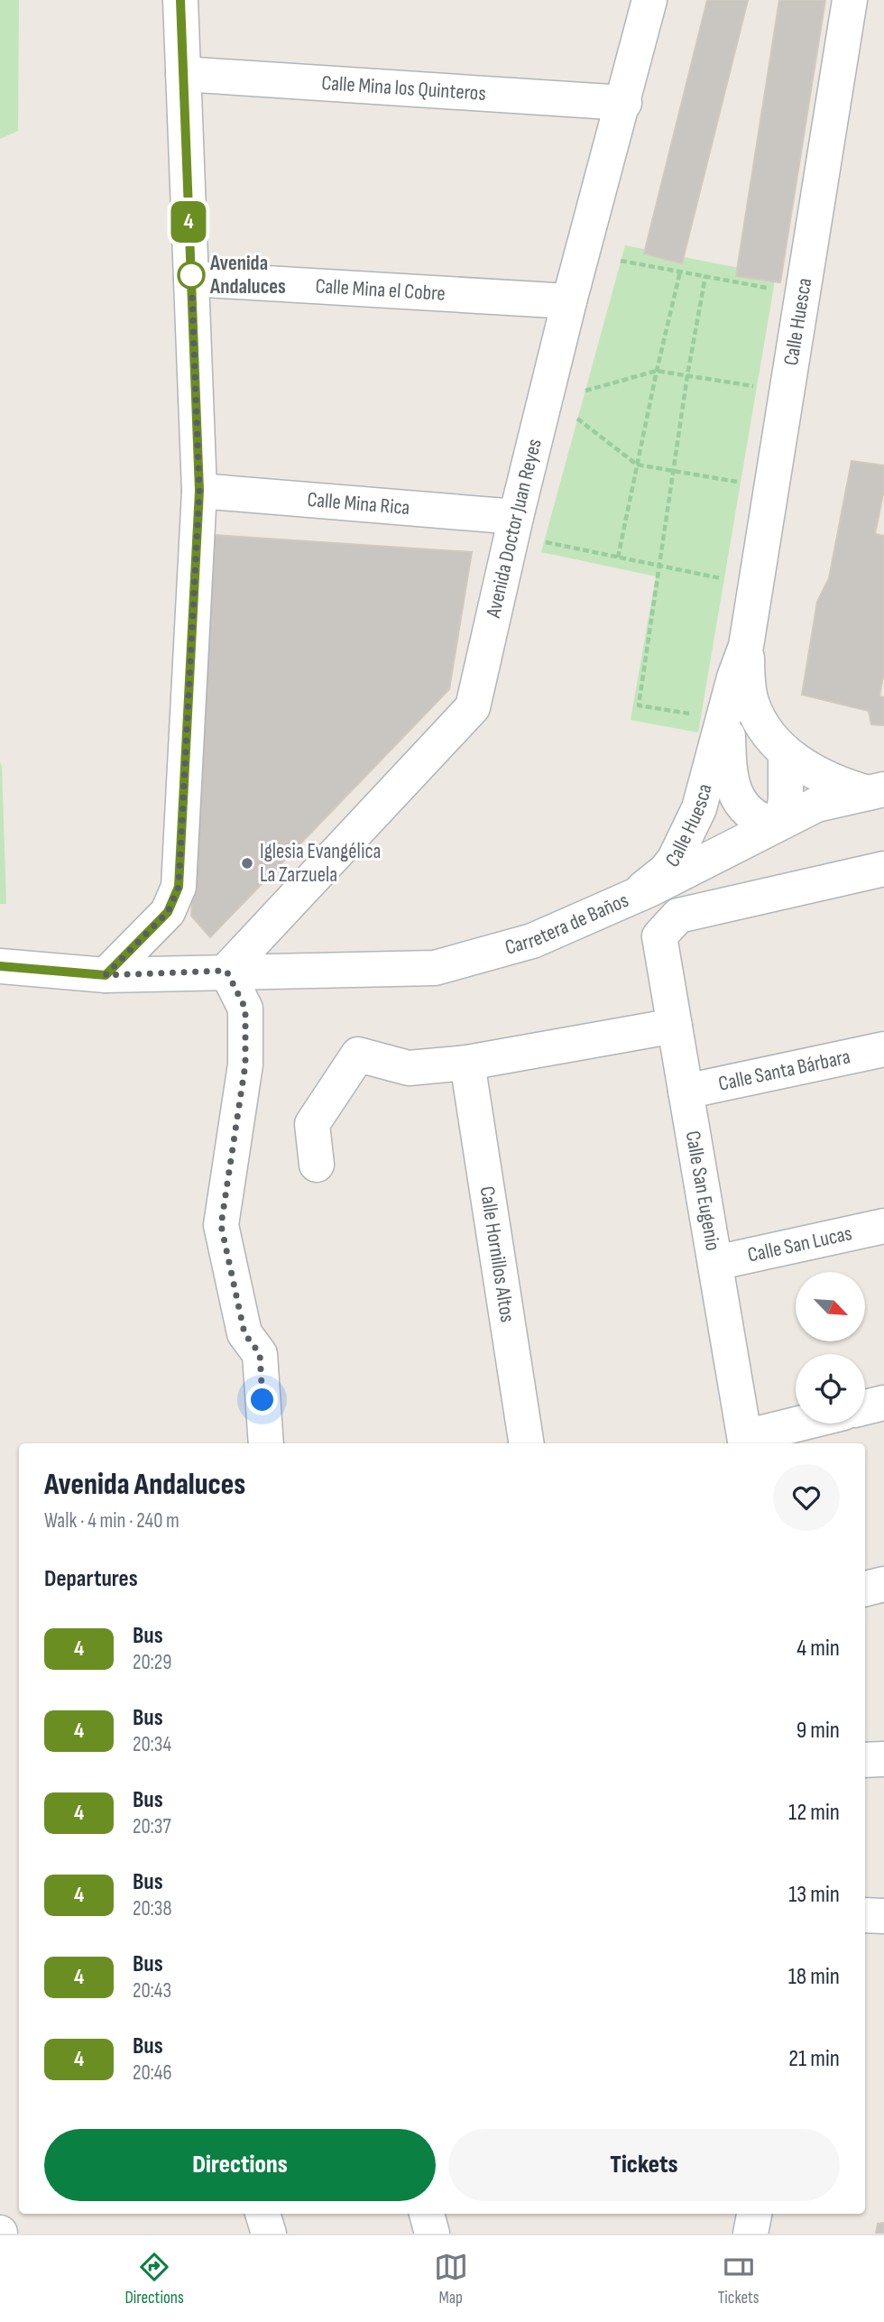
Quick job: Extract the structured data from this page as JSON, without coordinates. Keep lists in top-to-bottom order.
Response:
{
  "streets": {
    "street": [
      "Calle Mina los Quinteros",
      "Calle Mina el Cobre",
      "Calle Huesca",
      "Calle Mina Rica",
      "Avenida Doctor Juan Reyes",
      "Carretera de Baños",
      "Calle Santa Bárbara",
      "Calle San Eugenio",
      "Calle San Lucas",
      "Calle Hornillos Altos"
    ]
  },
  "crossings": [
    ["Calle Mina los Quinteros", "Avenida Doctor Juan Reyes"],
    ["Calle Mina el Cobre", "Avenida Doctor Juan Reyes"],
    ["Calle Huesca", "Carretera de Baños"],
    ["Calle Mina Rica", "Avenida Doctor Juan Reyes"],
    ["Avenida Doctor Juan Reyes", "Carretera de Baños"],
    ["Calle Santa Bárbara", "Calle San Eugenio"],
    ["Calle San Eugenio", "Calle San Lucas"]
  ],
  "places": ["Avenida Andaluces", "Iglesia Evangélica La Zarzuela"],
  "lines": ["bus line 4"],
  "north": "bottom right",
  "page": {
    "on_map": "4",
    "heading": [
      ["Avenida Andaluces", "Walk · 4 min · 240 m"],
      "Departures"
    ],
    "list": [
      {
        "mark": "4",
        "name": "Bus",
        "note": "20:29",
        "value": "4 min"
      },
      {
        "mark": "4",
        "name": "Bus",
        "note": "20:34",
        "value": "9 min"
      },
      {
        "mark": "4",
        "name": "Bus",
        "note": "20:37",
        "value": "12 min"
      },
      {
        "mark": "4",
        "name": "Bus",
        "note": "20:38",
        "value": "13 min"
      },
      {
        "mark": "4",
        "name": "Bus",
        "note": "20:43",
        "value": "18 min"
      },
      {
        "mark": "4",
        "name": "Bus",
        "note": "20:46",
        "value": "21 min"
      }
    ],
    "buttons": ["Directions", "Tickets"],
    "tabs": ["Directions", "Map", "Tickets"]
  }
}
